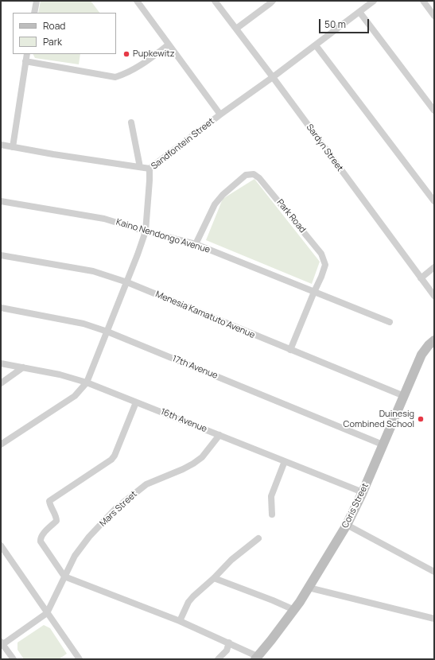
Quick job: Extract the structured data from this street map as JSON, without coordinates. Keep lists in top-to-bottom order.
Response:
{
  "streets": {
    "street": [
      "Sandfontein Street",
      "Sardyn Street",
      "Park Road",
      "Kaino Nendongo Avenue",
      "Menesia Kamatuto Avenue",
      "17th Avenue",
      "16th Avenue",
      "Coris Street",
      "Mars Street"
    ]
  },
  "crossings": [
    ["Sandfontein Street", "Sardyn Street"],
    ["Sandfontein Street", "Kaino Nendongo Avenue"],
    ["Sandfontein Street", "Menesia Kamatuto Avenue"],
    ["Sandfontein Street", "17th Avenue"],
    ["Sandfontein Street", "16th Avenue"],
    ["Park Road", "Kaino Nendongo Avenue"],
    ["Park Road", "Menesia Kamatuto Avenue"],
    ["Menesia Kamatuto Avenue", "Coris Street"],
    ["17th Avenue", "Coris Street"],
    ["16th Avenue", "Coris Street"],
    ["16th Avenue", "Mars Street"]
  ],
  "places": ["Pupkewitz", "Duinesig Combined School"],
  "legend": ["Road", "Park"],
  "scale_bar": "50 m"
}
